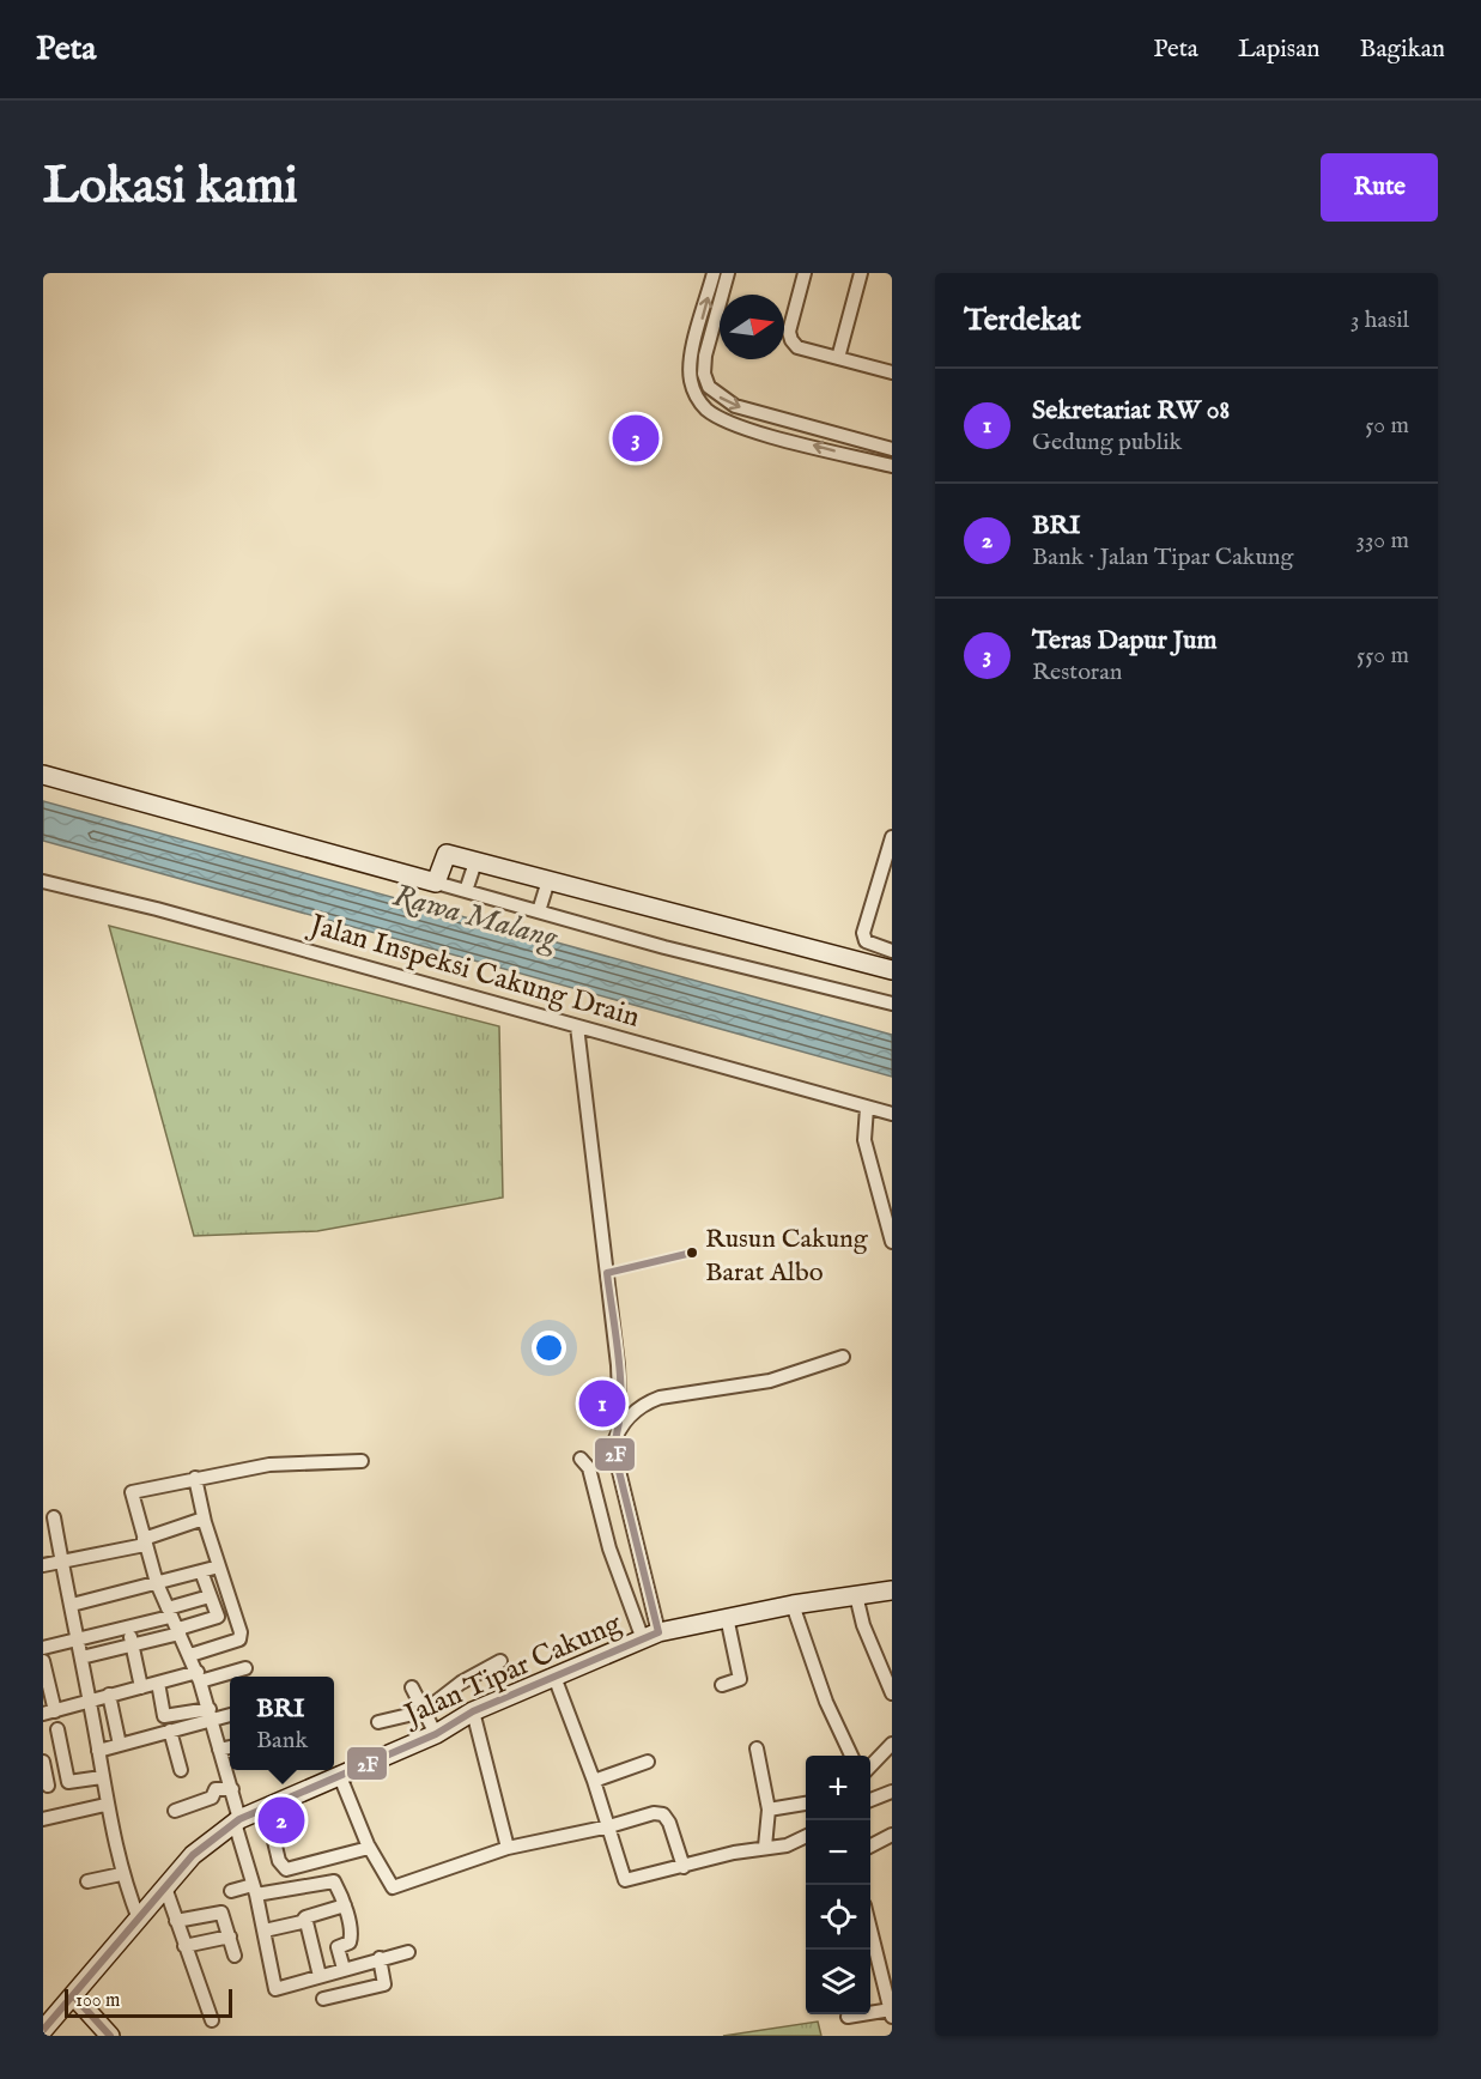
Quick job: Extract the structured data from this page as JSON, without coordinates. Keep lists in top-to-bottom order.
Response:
{
  "streets": {
    "street": ["Jalan Inspeksi Cakung Drain", "Jalan Tipar Cakung"]
  },
  "water": ["Rawa Malang"],
  "places": ["Rusun Cakung Barat Albo"],
  "lines": ["transit line 2F"],
  "scale_bar": "100 m",
  "north": "right",
  "page": {
    "header": "Peta",
    "nav": ["Peta", "Lapisan", "Bagikan"],
    "buttons": "Rute",
    "title": "Lokasi kami",
    "heading": ["Terdekat", "3 hasil"],
    "list": [
      {
        "mark": "1",
        "name": "Sekretariat RW 08",
        "note": "Gedung publik",
        "value": "50 m"
      },
      {
        "mark": "2",
        "name": "BRI",
        "note": "Bank · Jalan Tipar Cakung",
        "value": "330 m"
      },
      {
        "mark": "3",
        "name": "Teras Dapur Jum",
        "note": "Restoran",
        "value": "550 m"
      }
    ],
    "pins": ["3", "1", "2"],
    "popup": ["BRI", "Bank"],
    "map_buttons": ["+", "−"],
    "scale": "100 m"
  }
}
